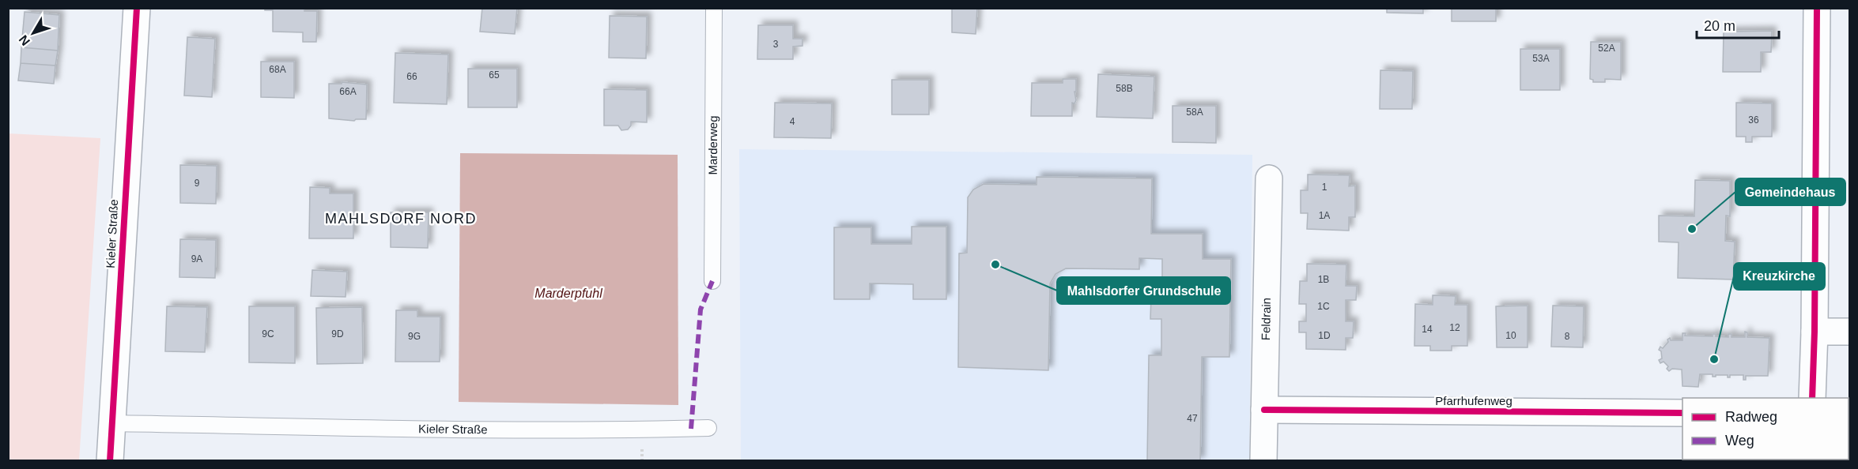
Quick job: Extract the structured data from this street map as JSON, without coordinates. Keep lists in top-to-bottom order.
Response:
{
  "streets": {
    "street": ["Kieler Straße", "Feldrain", "Pfarrhufenweg"],
    "lane": ["Marderweg"]
  },
  "crossings": [
    ["Feldrain", "Pfarrhufenweg"]
  ],
  "districts": ["MAHLSDORF NORD"],
  "water": ["Marderpfuhl"],
  "places": ["Gemeindehaus", "Mahlsdorfer Grundschule", "Kreuzkirche"],
  "house_numbers": [
    "3",
    "52A",
    "53A",
    "68A",
    "65",
    "66",
    "58B",
    "66A",
    "58A",
    "36",
    "4",
    "9",
    "1",
    "1A",
    "9A",
    "1B",
    "1C",
    "12",
    "14",
    "9C",
    "9D",
    "1D",
    "10",
    "9G",
    "8",
    "47"
  ],
  "legend": ["Radweg", "Weg"],
  "scale_bar": "20 m",
  "north": "bottom left"
}
